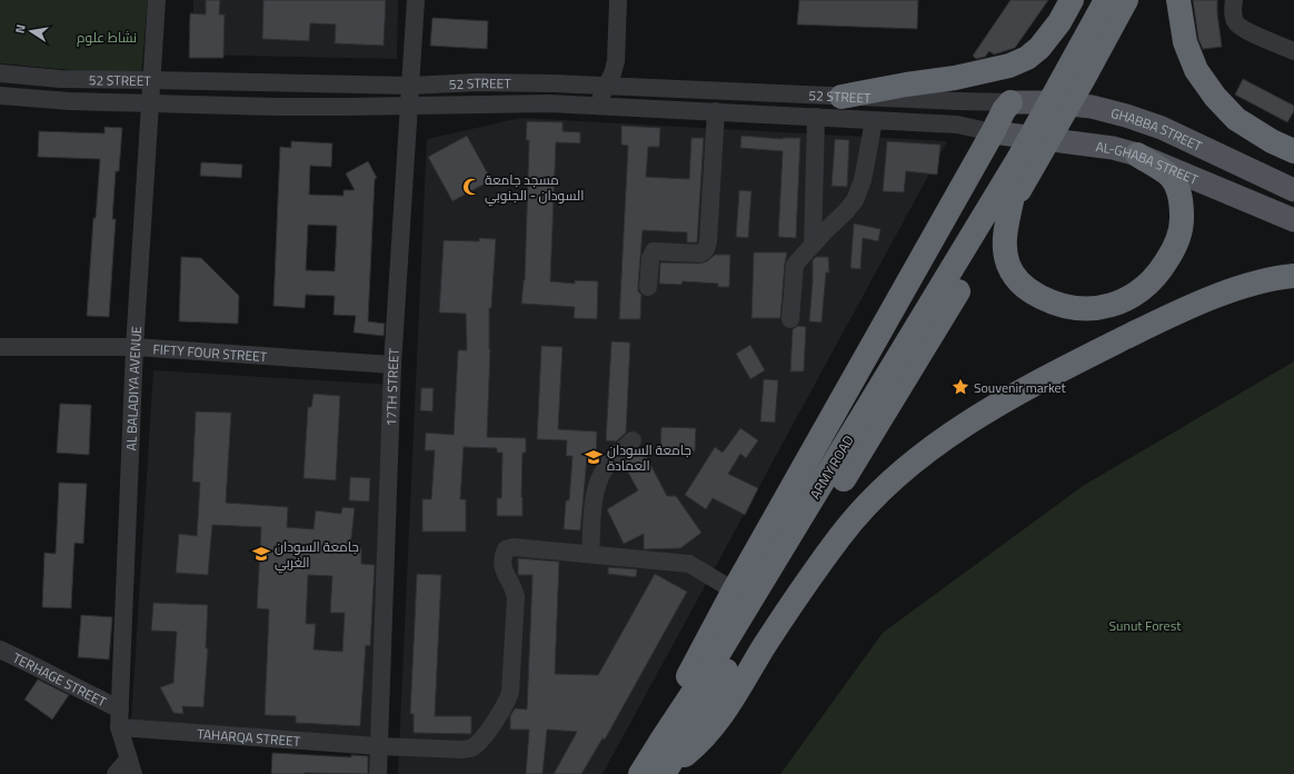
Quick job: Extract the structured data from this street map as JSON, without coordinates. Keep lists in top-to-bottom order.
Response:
{
  "streets": {
    "highway": ["ARMY ROAD"],
    "main road": ["GHABBA STREET", "AL-GHABA STREET"],
    "street": [
      "52 STREET",
      "FIFTY FOUR STREET",
      "17TH STREET",
      "AL BALADIYA AVENUE",
      "TERHAGE STREET",
      "TAHARQA STREET"
    ]
  },
  "crossings": [
    ["52 STREET", "GHABBA STREET"],
    ["52 STREET", "AL-GHABA STREET"],
    ["52 STREET", "17TH STREET"],
    ["52 STREET", "AL BALADIYA AVENUE"],
    ["FIFTY FOUR STREET", "17TH STREET"],
    ["FIFTY FOUR STREET", "AL BALADIYA AVENUE"],
    ["17TH STREET", "TAHARQA STREET"],
    ["AL BALADIYA AVENUE", "TERHAGE STREET"],
    ["AL BALADIYA AVENUE", "TAHARQA STREET"]
  ],
  "parks": ["نشاط علوم", "Sunut Forest"],
  "places": {
    "mosque": ["مسجد جامعة السودان - الجنوبي"],
    "place": ["Souvenir market"],
    "school or university": ["جامعة السودان العمادة", "جامعة السودان الغربي"]
  },
  "north": "left"
}
